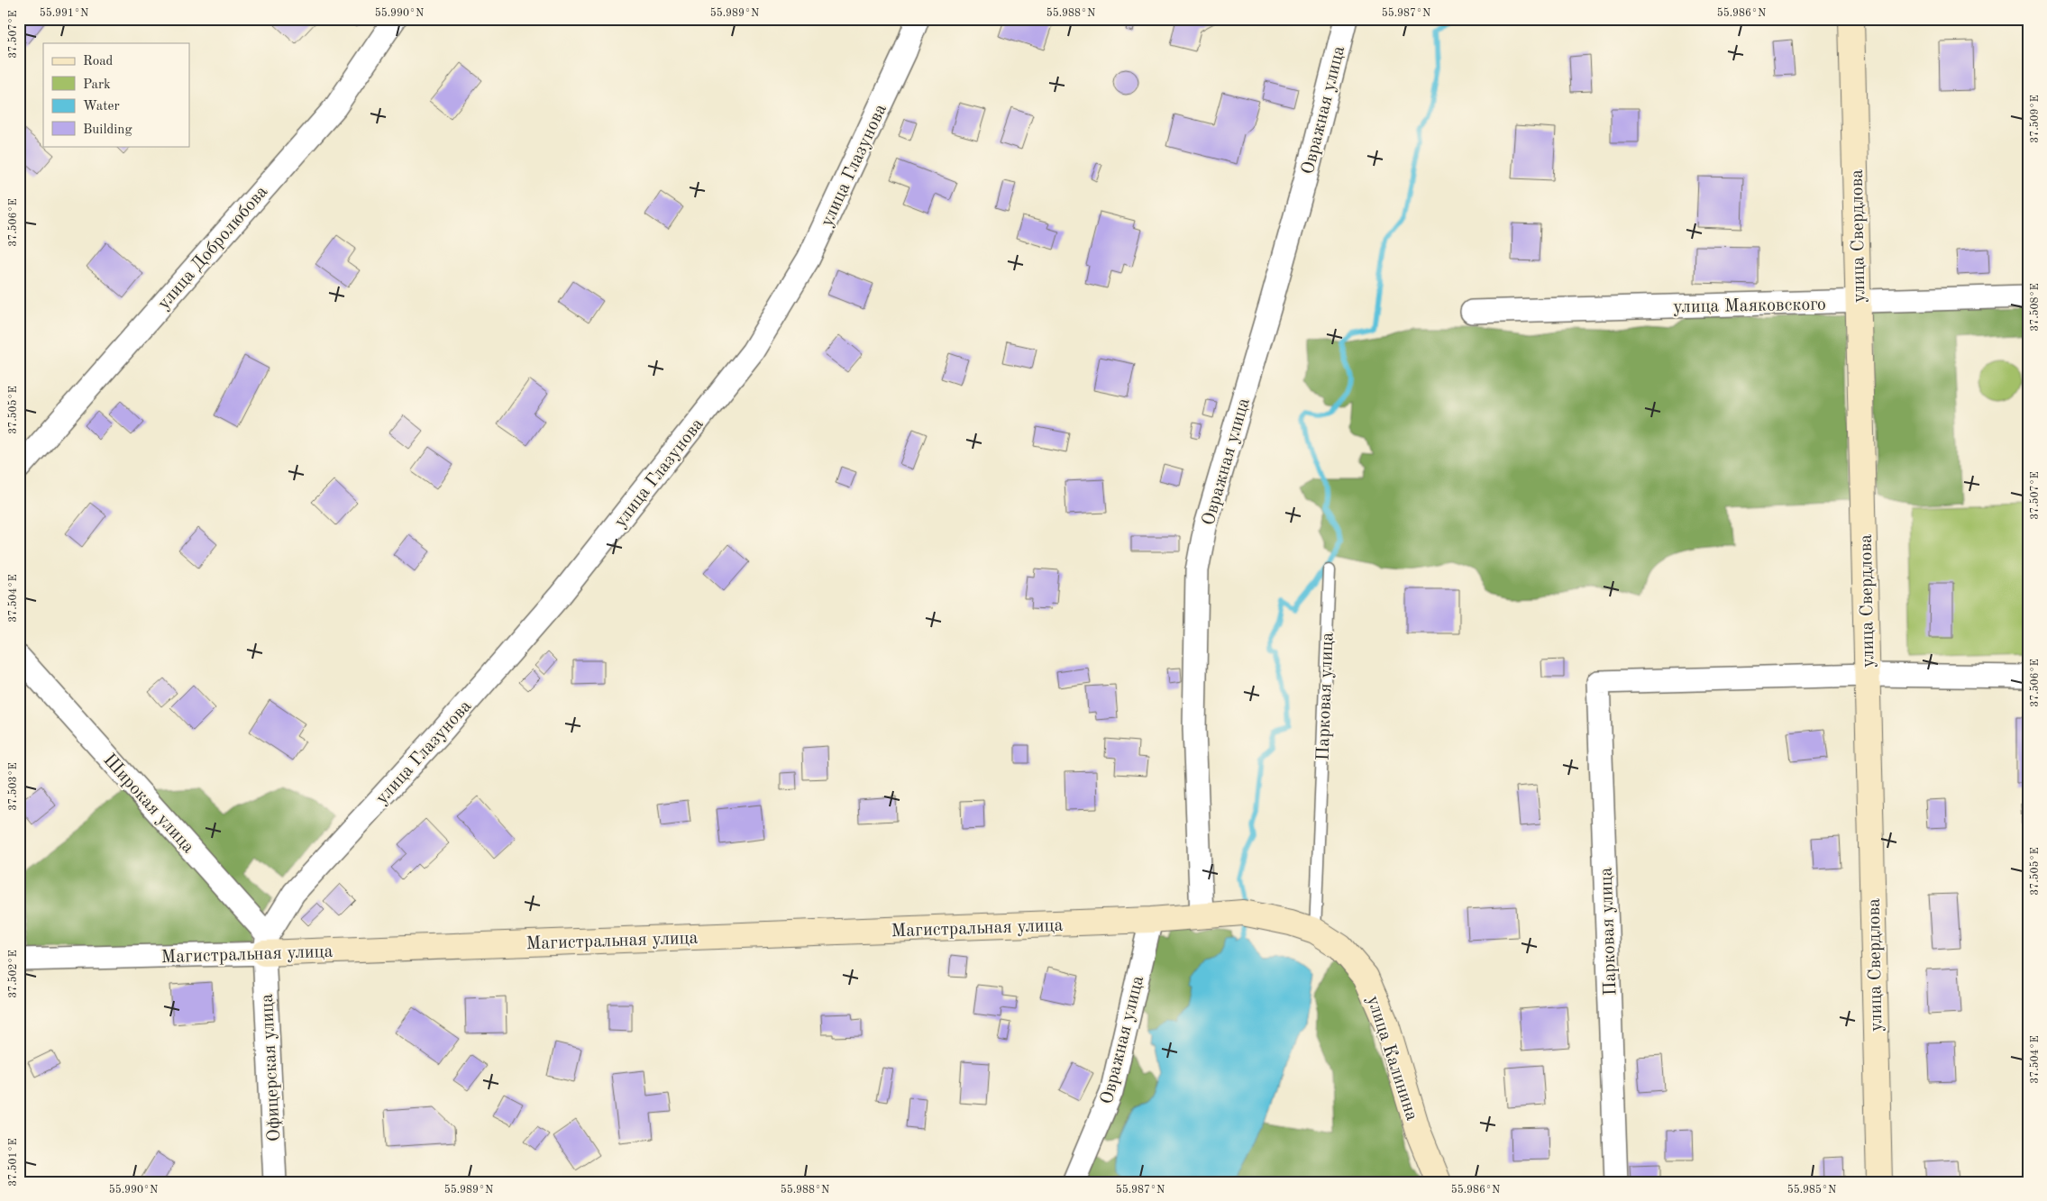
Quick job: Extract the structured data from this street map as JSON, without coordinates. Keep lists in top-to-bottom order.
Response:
{
  "streets": {
    "street": [
      "Овражная улица",
      "улица Глазунова",
      "улица Свердлова",
      "улица Добролюбова",
      "улица Маяковского",
      "Парковая улица",
      "Широкая улица",
      "Магистральная улица",
      "улица Калинина",
      "Офицерская улица"
    ]
  },
  "crossings": [
    ["Овражная улица", "Магистральная улица"],
    ["Овражная улица", "улица Калинина"],
    ["улица Глазунова", "Широкая улица"],
    ["улица Глазунова", "Магистральная улица"],
    ["улица Глазунова", "Офицерская улица"],
    ["улица Свердлова", "улица Маяковского"],
    ["улица Свердлова", "Парковая улица"],
    ["Парковая улица", "улица Калинина"],
    ["Широкая улица", "Магистральная улица"],
    ["Широкая улица", "Офицерская улица"],
    ["Магистральная улица", "улица Калинина"],
    ["Магистральная улица", "Офицерская улица"]
  ],
  "legend": [
    "Road",
    "Park",
    "Water",
    "Building"
  ],
  "coordinates": [
    "55.991°N",
    "55.990°N",
    "55.989°N",
    "55.988°N",
    "55.987°N",
    "55.986°N",
    "37.507°E",
    "37.509°E",
    "37.506°E",
    "37.508°E",
    "37.505°E",
    "37.504°E",
    "37.503°E",
    "37.502°E",
    "37.501°E",
    "55.985°N"
  ]
}
